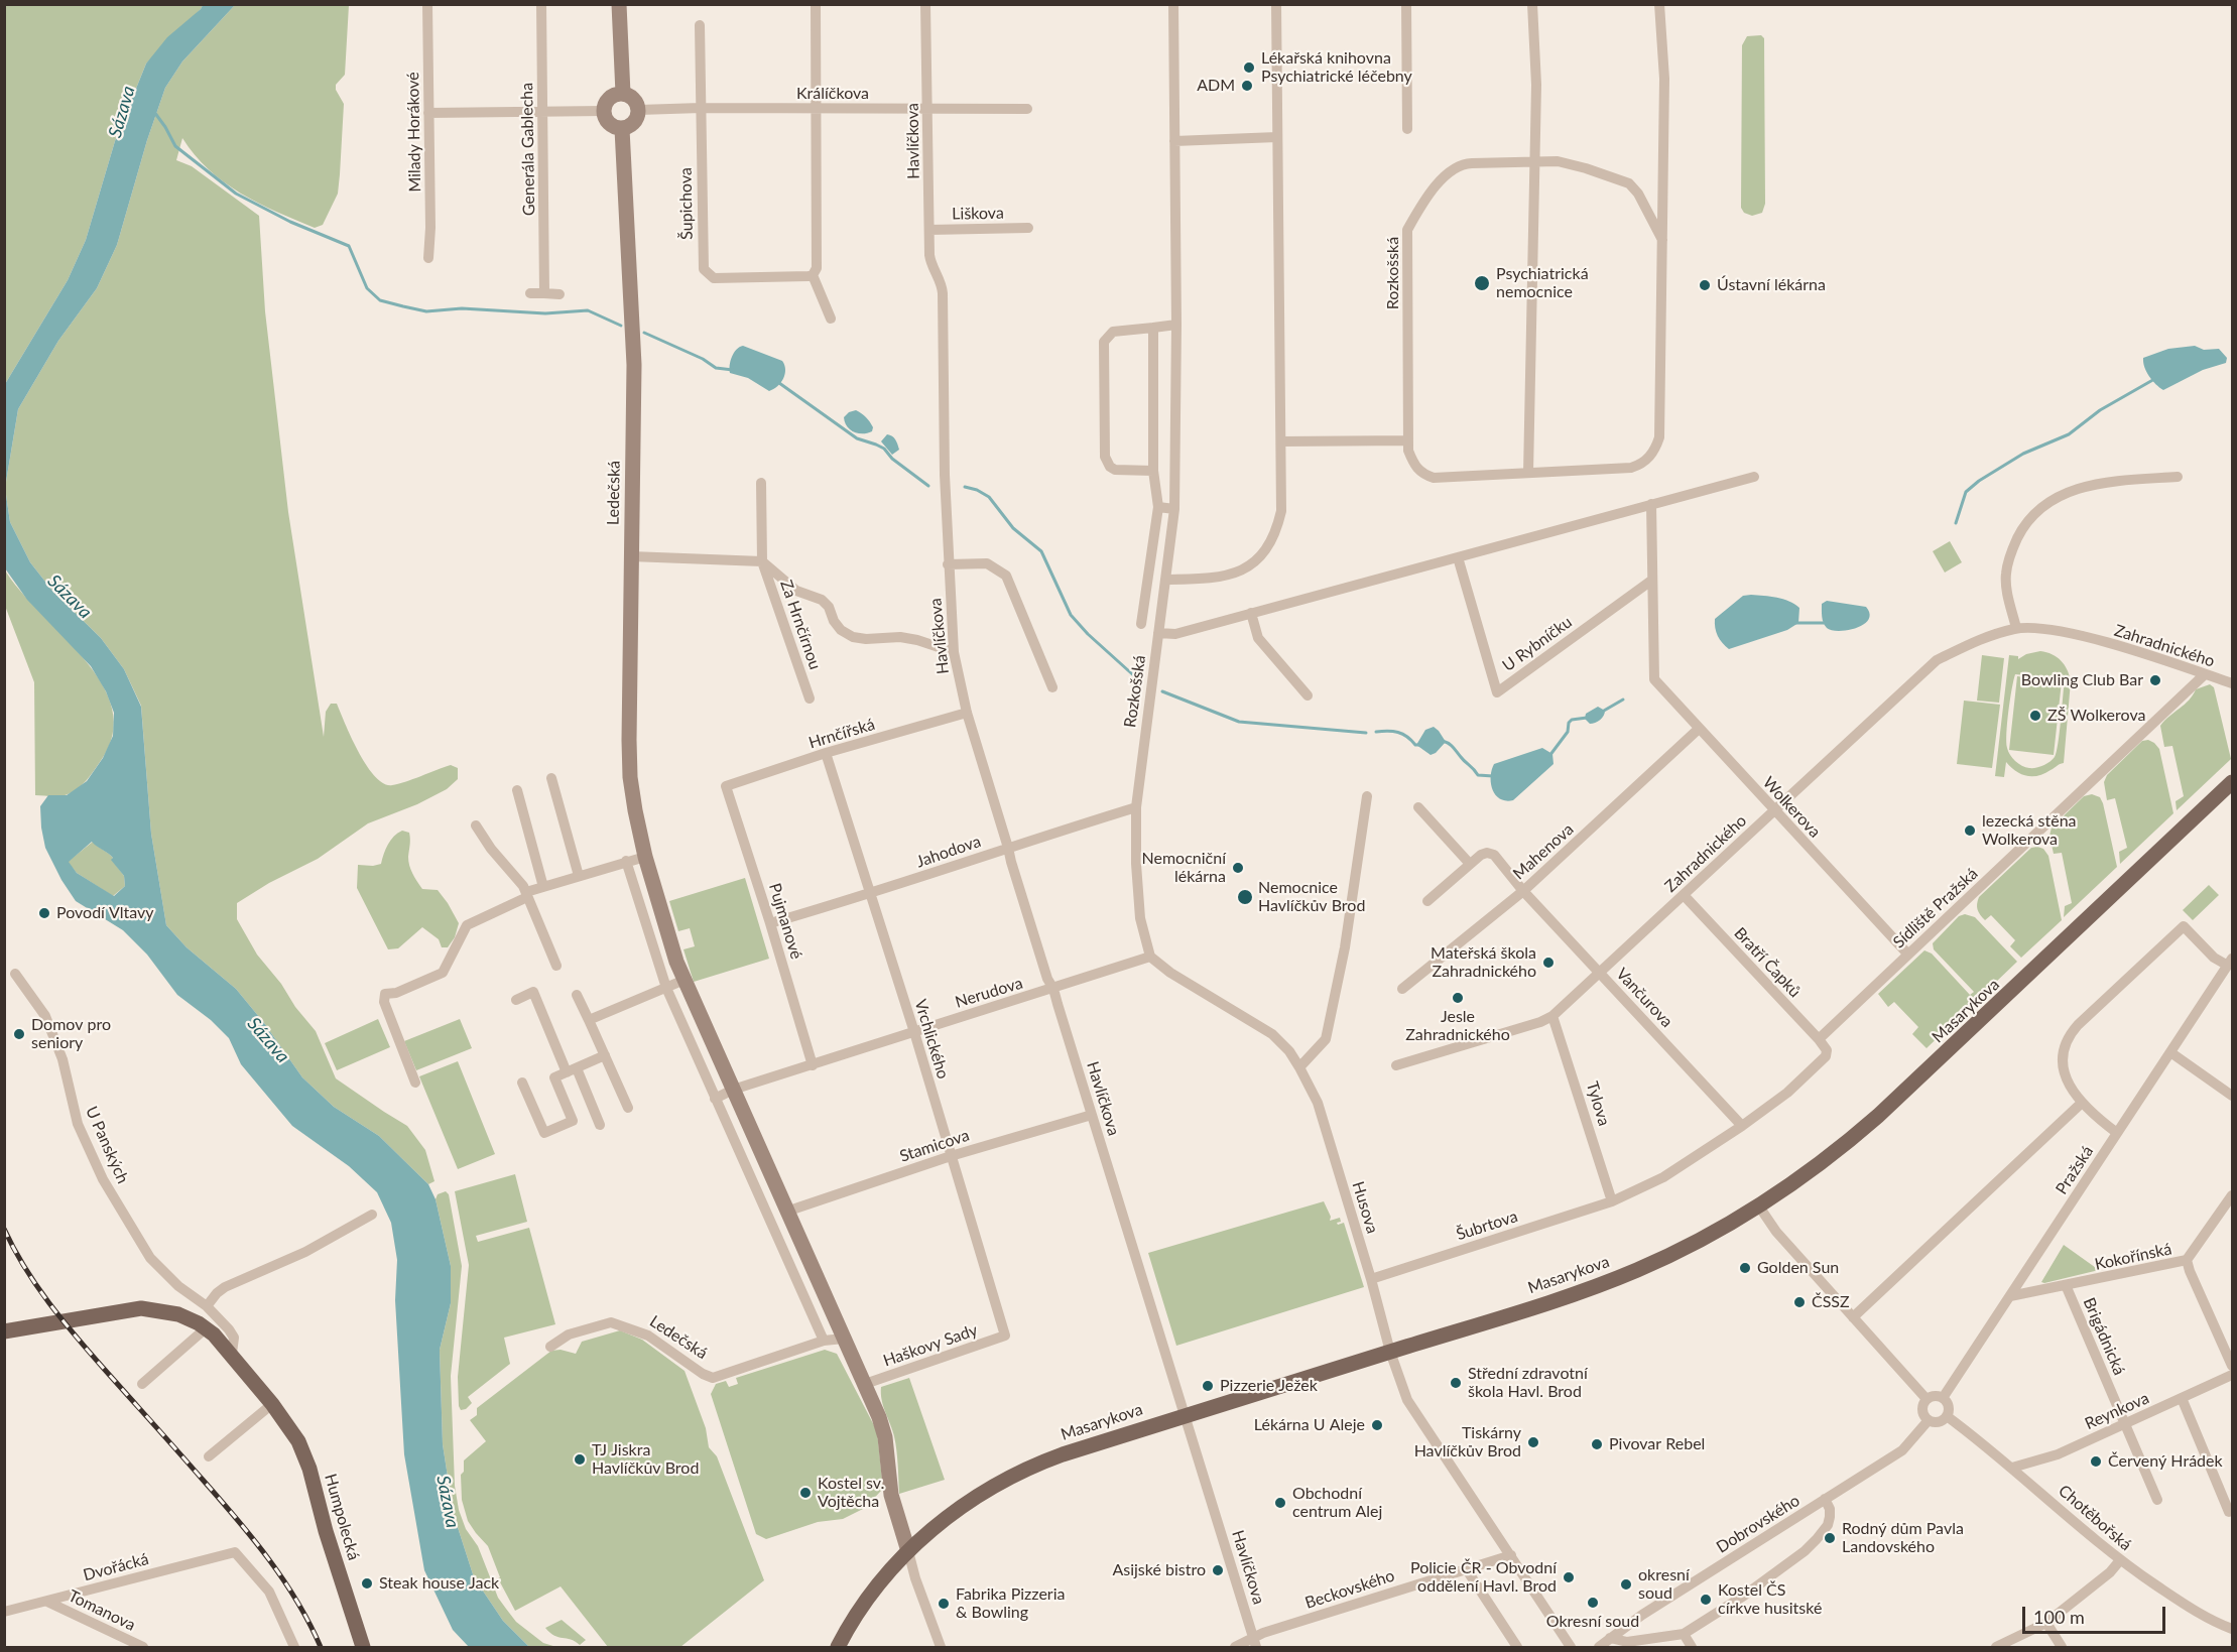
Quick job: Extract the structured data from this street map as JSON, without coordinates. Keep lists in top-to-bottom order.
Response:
{
  "streets": {
    "main road": ["Ledečská", "Masarykova", "Humpolecká"],
    "street": [
      "Králíčkova",
      "Milady Horákové",
      "Havlíčkova",
      "Generála Gablecha",
      "Šupichova",
      "Liškova",
      "Rozkošská",
      "Za Hrnčírnou",
      "U Rybníčku",
      "Zahradnického",
      "Hrnčířská",
      "Wolkerova",
      "Jahodova",
      "Mahenova",
      "Sídliště Pražská",
      "Pujmanové",
      "Bratří Čapků",
      "Nerudova",
      "Vančurova",
      "Vrchlického",
      "Tylova",
      "U Panských",
      "Stamicova",
      "Pražská",
      "Husova",
      "Šubrtova",
      "Kokořínská",
      "Brigádnická",
      "Haškovy Sady",
      "Reynkova",
      "Chotěbořská",
      "Dobrovského",
      "Dvořácká",
      "Beckovského",
      "Tomanova"
    ]
  },
  "crossings": [
    ["Králíčkova", "Havlíčkova"],
    ["Králíčkova", "Šupichova"],
    ["Králíčkova", "Ledečská"],
    ["Havlíčkova", "Liškova"],
    ["Havlíčkova", "Hrnčířská"],
    ["Havlíčkova", "Jahodova"],
    ["Havlíčkova", "Nerudova"],
    ["Havlíčkova", "Masarykova"],
    ["Havlíčkova", "Stamicova"],
    ["Havlíčkova", "Beckovského"],
    ["Rozkošská", "Jahodova"],
    ["Ledečská", "Nerudova"],
    ["Ledečská", "Masarykova"],
    ["Ledečská", "Stamicova"],
    ["Ledečská", "Haškovy Sady"],
    ["U Rybníčku", "Wolkerova"],
    ["Zahradnického", "Wolkerova"],
    ["Zahradnického", "Sídliště Pražská"],
    ["Zahradnického", "Bratří Čapků"],
    ["Zahradnického", "Vančurova"],
    ["Zahradnického", "Tylova"],
    ["Hrnčířská", "Pujmanové"],
    ["Hrnčířská", "Vrchlického"],
    ["Wolkerova", "Mahenova"],
    ["Wolkerova", "Sídliště Pražská"],
    ["Jahodova", "Pujmanové"],
    ["Jahodova", "Vrchlického"],
    ["Mahenova", "Vančurova"],
    ["Sídliště Pražská", "Bratří Čapků"],
    ["Pujmanové", "Nerudova"],
    ["Bratří Čapků", "Vančurova"],
    ["Nerudova", "Vrchlického"],
    ["Nerudova", "Husova"],
    ["Masarykova", "Husova"],
    ["Vrchlického", "Stamicova"],
    ["Vrchlického", "Haškovy Sady"],
    ["Tylova", "Šubrtova"],
    ["U Panských", "Humpolecká"],
    ["Pražská", "Kokořínská"],
    ["Pražská", "Chotěbořská"],
    ["Pražská", "Dobrovského"],
    ["Husova", "Šubrtova"],
    ["Husova", "Beckovského"],
    ["Kokořínská", "Brigádnická"],
    ["Brigádnická", "Reynkova"],
    ["Reynkova", "Chotěbořská"],
    ["Chotěbořská", "Dobrovského"],
    ["Dvořácká", "Tomanova"]
  ],
  "water": ["Sázava"],
  "places": [
    "Lékařská knihovna Psychiatrické léčebny",
    "ADM",
    "Psychiatrická nemocnice",
    "Ústavní lékárna",
    "Bowling Club Bar",
    "ZŠ Wolkerova",
    "lezecká stěna Wolkerova",
    "Nemocniční lékárna",
    "Nemocnice Havlíčkův Brod",
    "Povodí Vltavy",
    "Mateřská škola Zahradnického",
    "Jesle Zahradnického",
    "Domov pro seniory",
    "Golden Sun",
    "ČSSZ",
    "Střední zdravotní škola Havl. Brod",
    "Pizzerie Ježek",
    "Lékárna U Aleje",
    "Tiskárny Havlíčkův Brod",
    "Pivovar Rebel",
    "TJ Jiskra Havlíčkův Brod",
    "Červený Hrádek",
    "Kostel sv. Vojtěcha",
    "Obchodní centrum Alej",
    "Rodný dům Pavla Landovského",
    "Asijské bistro",
    "Policie ČR - Obvodní oddělení Havl. Brod",
    "Steak house Jack",
    "okresní soud",
    "Kostel ČS církve husitské",
    "Okresní soud",
    "Fabrika Pizzeria & Bowling"
  ],
  "scale_bar": "100 m"
}
